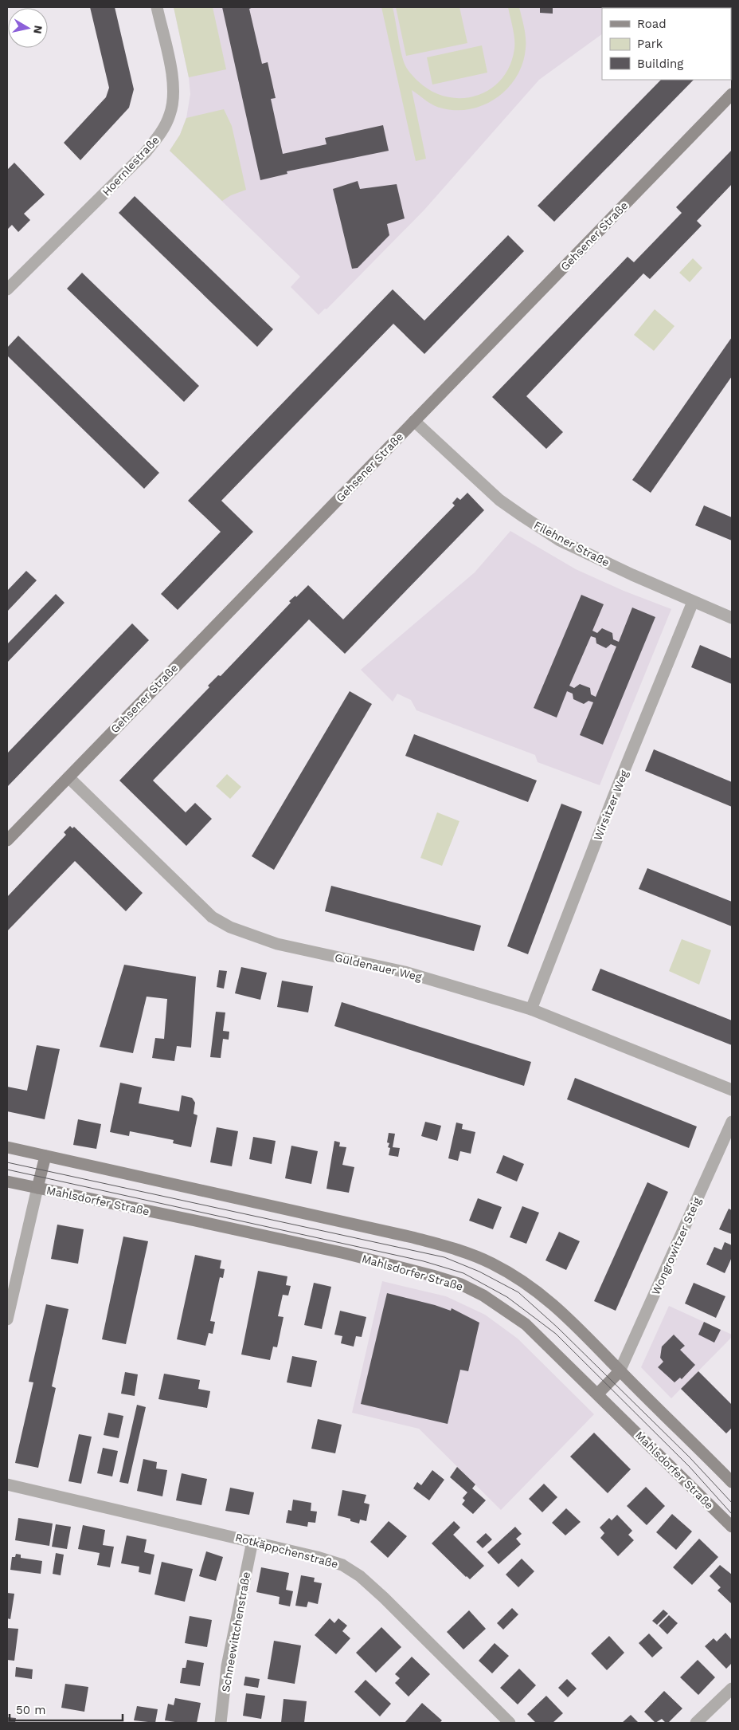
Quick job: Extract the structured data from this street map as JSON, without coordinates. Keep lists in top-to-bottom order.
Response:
{
  "streets": {
    "main road": ["Gehsener Straße", "Mahlsdorfer Straße"],
    "street": [
      "Hoernlestraße",
      "Filehner Straße",
      "Wirsitzer Weg",
      "Güldenauer Weg",
      "Wongrowitzer Steig",
      "Rotkäppchenstraße",
      "Schneewittchenstraße"
    ]
  },
  "crossings": [
    ["Gehsener Straße", "Filehner Straße"],
    ["Gehsener Straße", "Güldenauer Weg"],
    ["Filehner Straße", "Wirsitzer Weg"],
    ["Wirsitzer Weg", "Güldenauer Weg"],
    ["Rotkäppchenstraße", "Schneewittchenstraße"]
  ],
  "legend": ["Road", "Park", "Building"],
  "scale_bar": "50 m",
  "north": "right"
}
